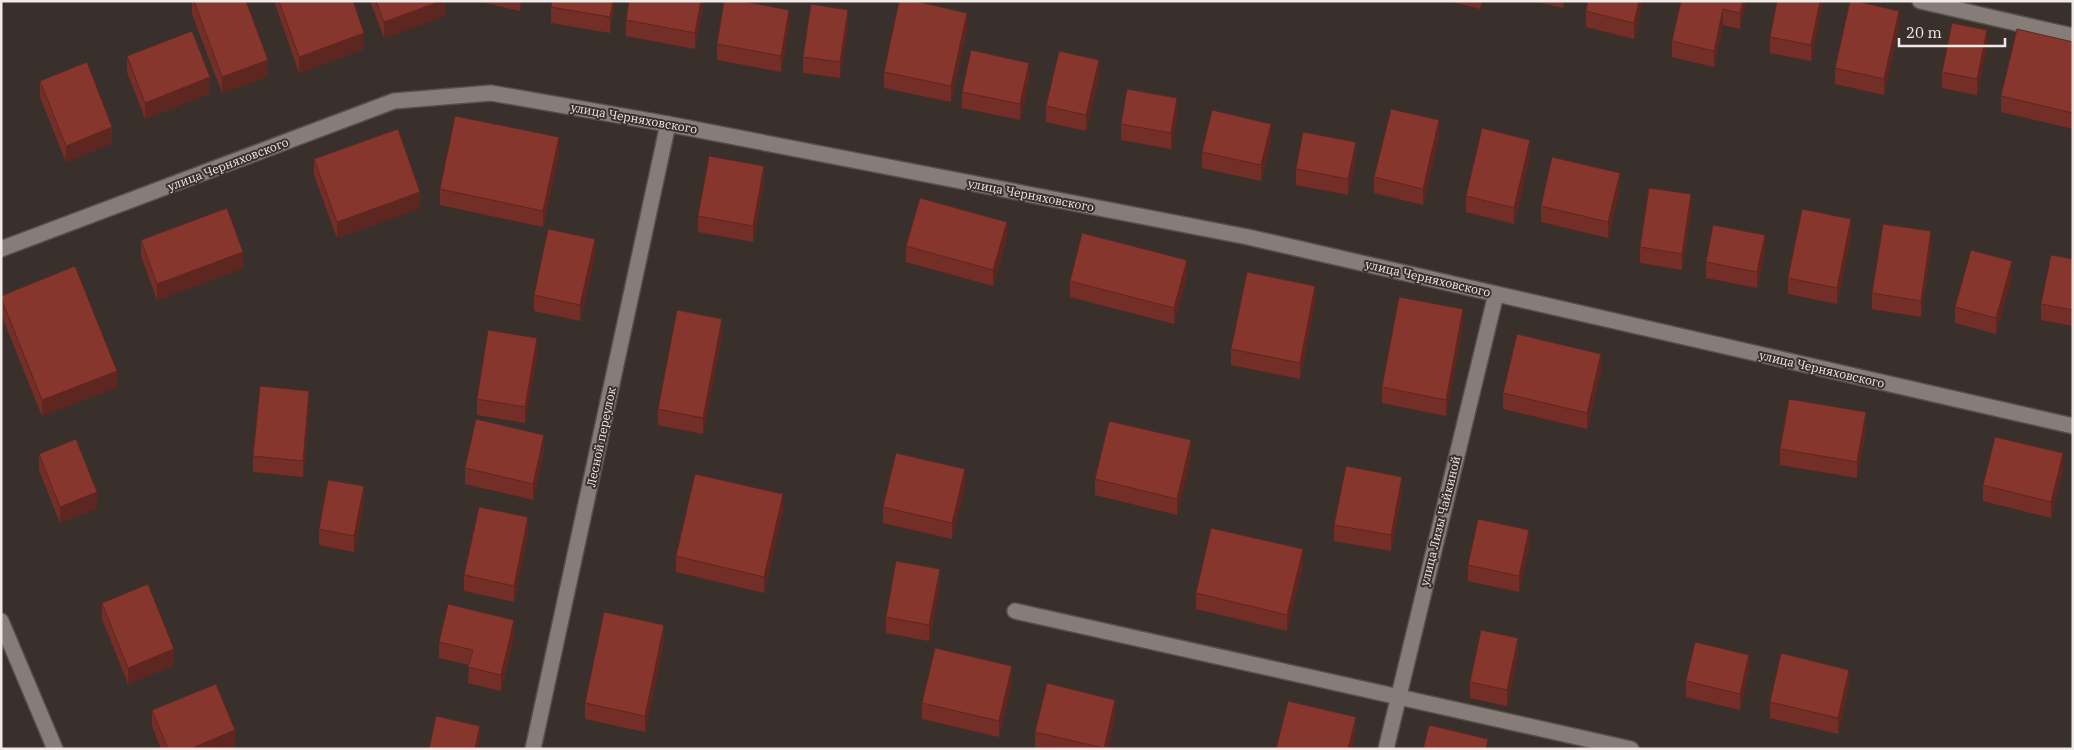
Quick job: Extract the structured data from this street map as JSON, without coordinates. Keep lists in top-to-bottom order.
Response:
{
  "streets": {
    "street": ["улица Черняховского", "Лесной переулок", "улица Лизы Чайкиной"]
  },
  "crossings": [
    ["улица Черняховского", "Лесной переулок"],
    ["улица Черняховского", "улица Лизы Чайкиной"]
  ],
  "scale_bar": "20 m"
}
